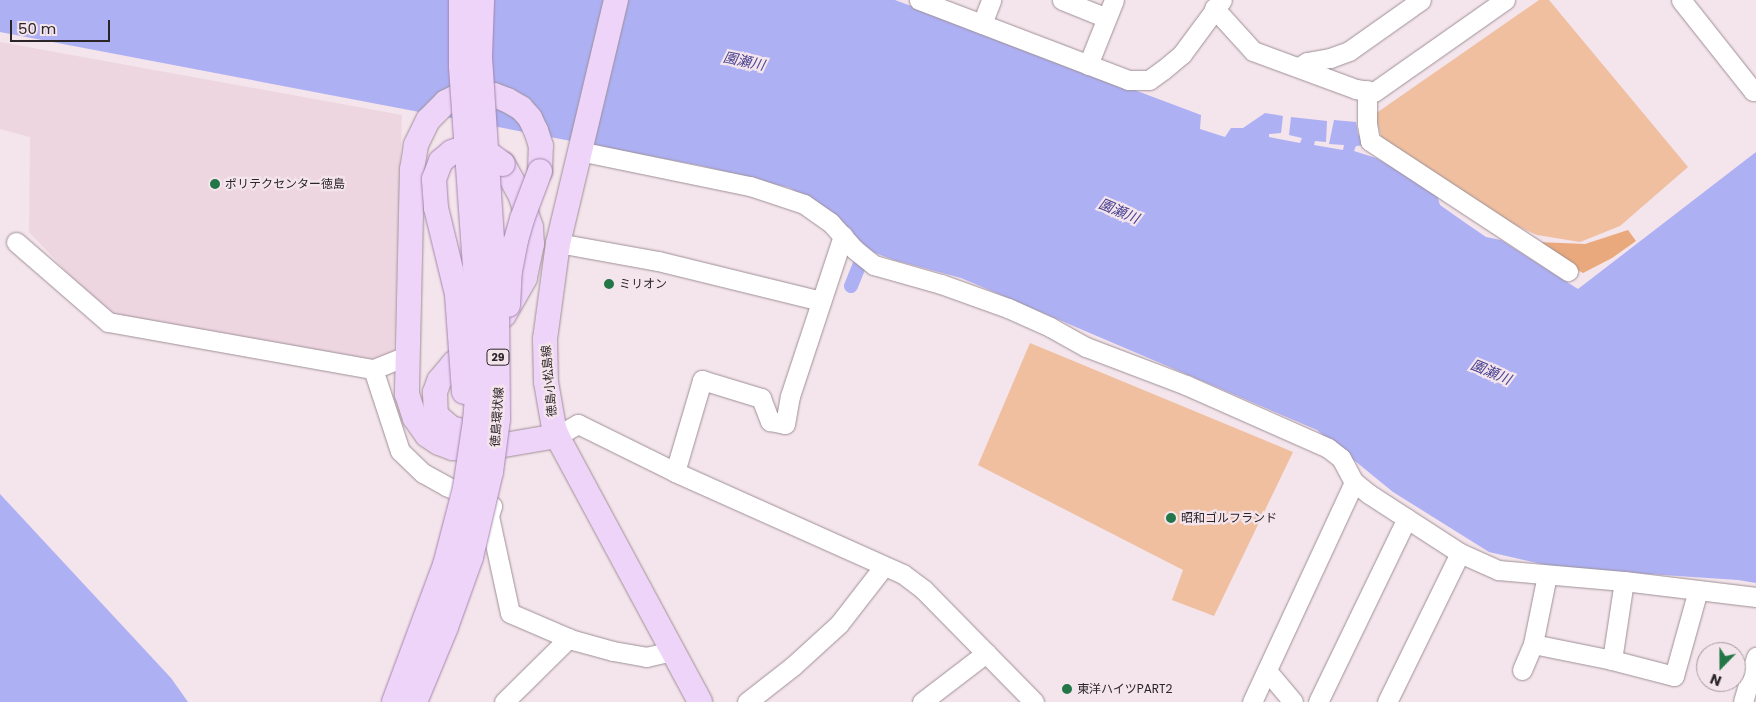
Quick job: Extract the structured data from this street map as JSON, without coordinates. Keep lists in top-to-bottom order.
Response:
{
  "streets": {
    "main road": ["29", "徳島小松島線", "徳島環状線"]
  },
  "water": ["園瀬川"],
  "places": [
    "ポリテクセンター徳島",
    "ミリオン",
    "昭和ゴルフランド",
    "東洋ハイツPART2"
  ],
  "scale_bar": "50 m",
  "north": "bottom"
}
